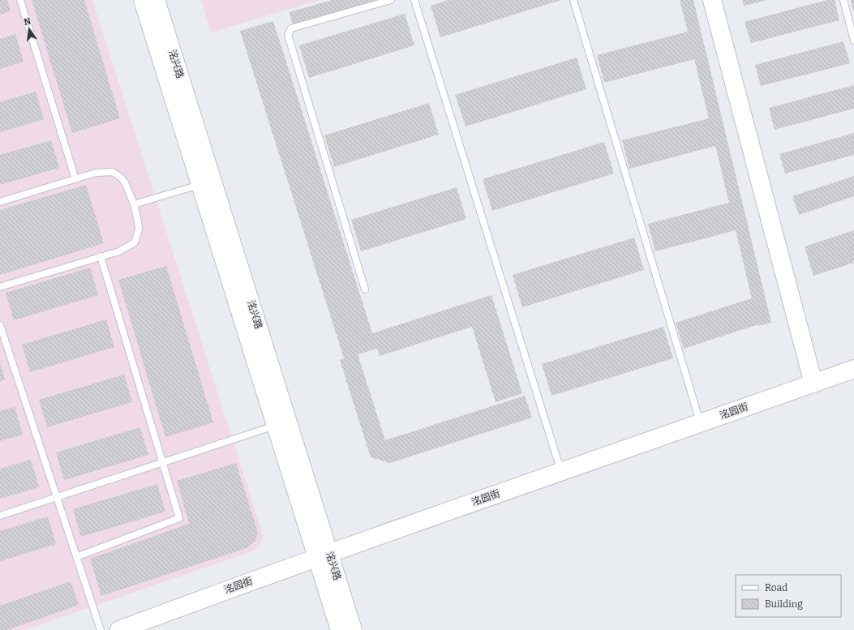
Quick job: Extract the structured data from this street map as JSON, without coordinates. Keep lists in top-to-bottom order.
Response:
{
  "streets": {
    "street": ["洺兴路", "洺园街"]
  },
  "crossings": [
    ["洺兴路", "洺园街"]
  ],
  "legend": ["Road", "Building"],
  "north": "top"
}
